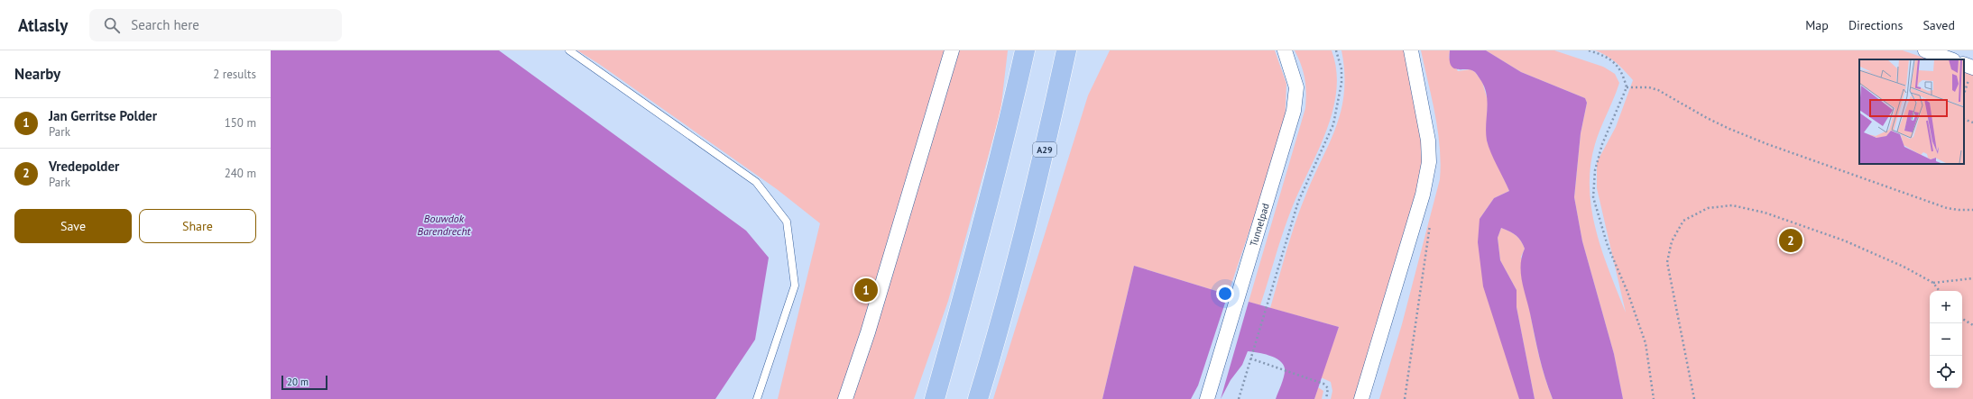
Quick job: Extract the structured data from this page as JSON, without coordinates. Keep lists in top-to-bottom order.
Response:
{
  "streets": {
    "highway": ["A29"],
    "street": ["Tunnelpad"]
  },
  "water": ["Bouwdok Barendrecht"],
  "scale_bar": "20 m",
  "page": {
    "header": "Atlasly",
    "search": "Search here",
    "nav": ["Map", "Directions", "Saved"],
    "heading": ["Nearby", "2 results"],
    "list": [
      {
        "mark": "1",
        "name": "Jan Gerritse Polder",
        "note": "Park",
        "value": "150 m"
      },
      {
        "mark": "2",
        "name": "Vredepolder",
        "note": "Park",
        "value": "240 m"
      }
    ],
    "buttons": ["Save", "Share"],
    "pins": ["2", "1"],
    "map_buttons": ["+", "−"],
    "scale": "20 m"
  }
}
